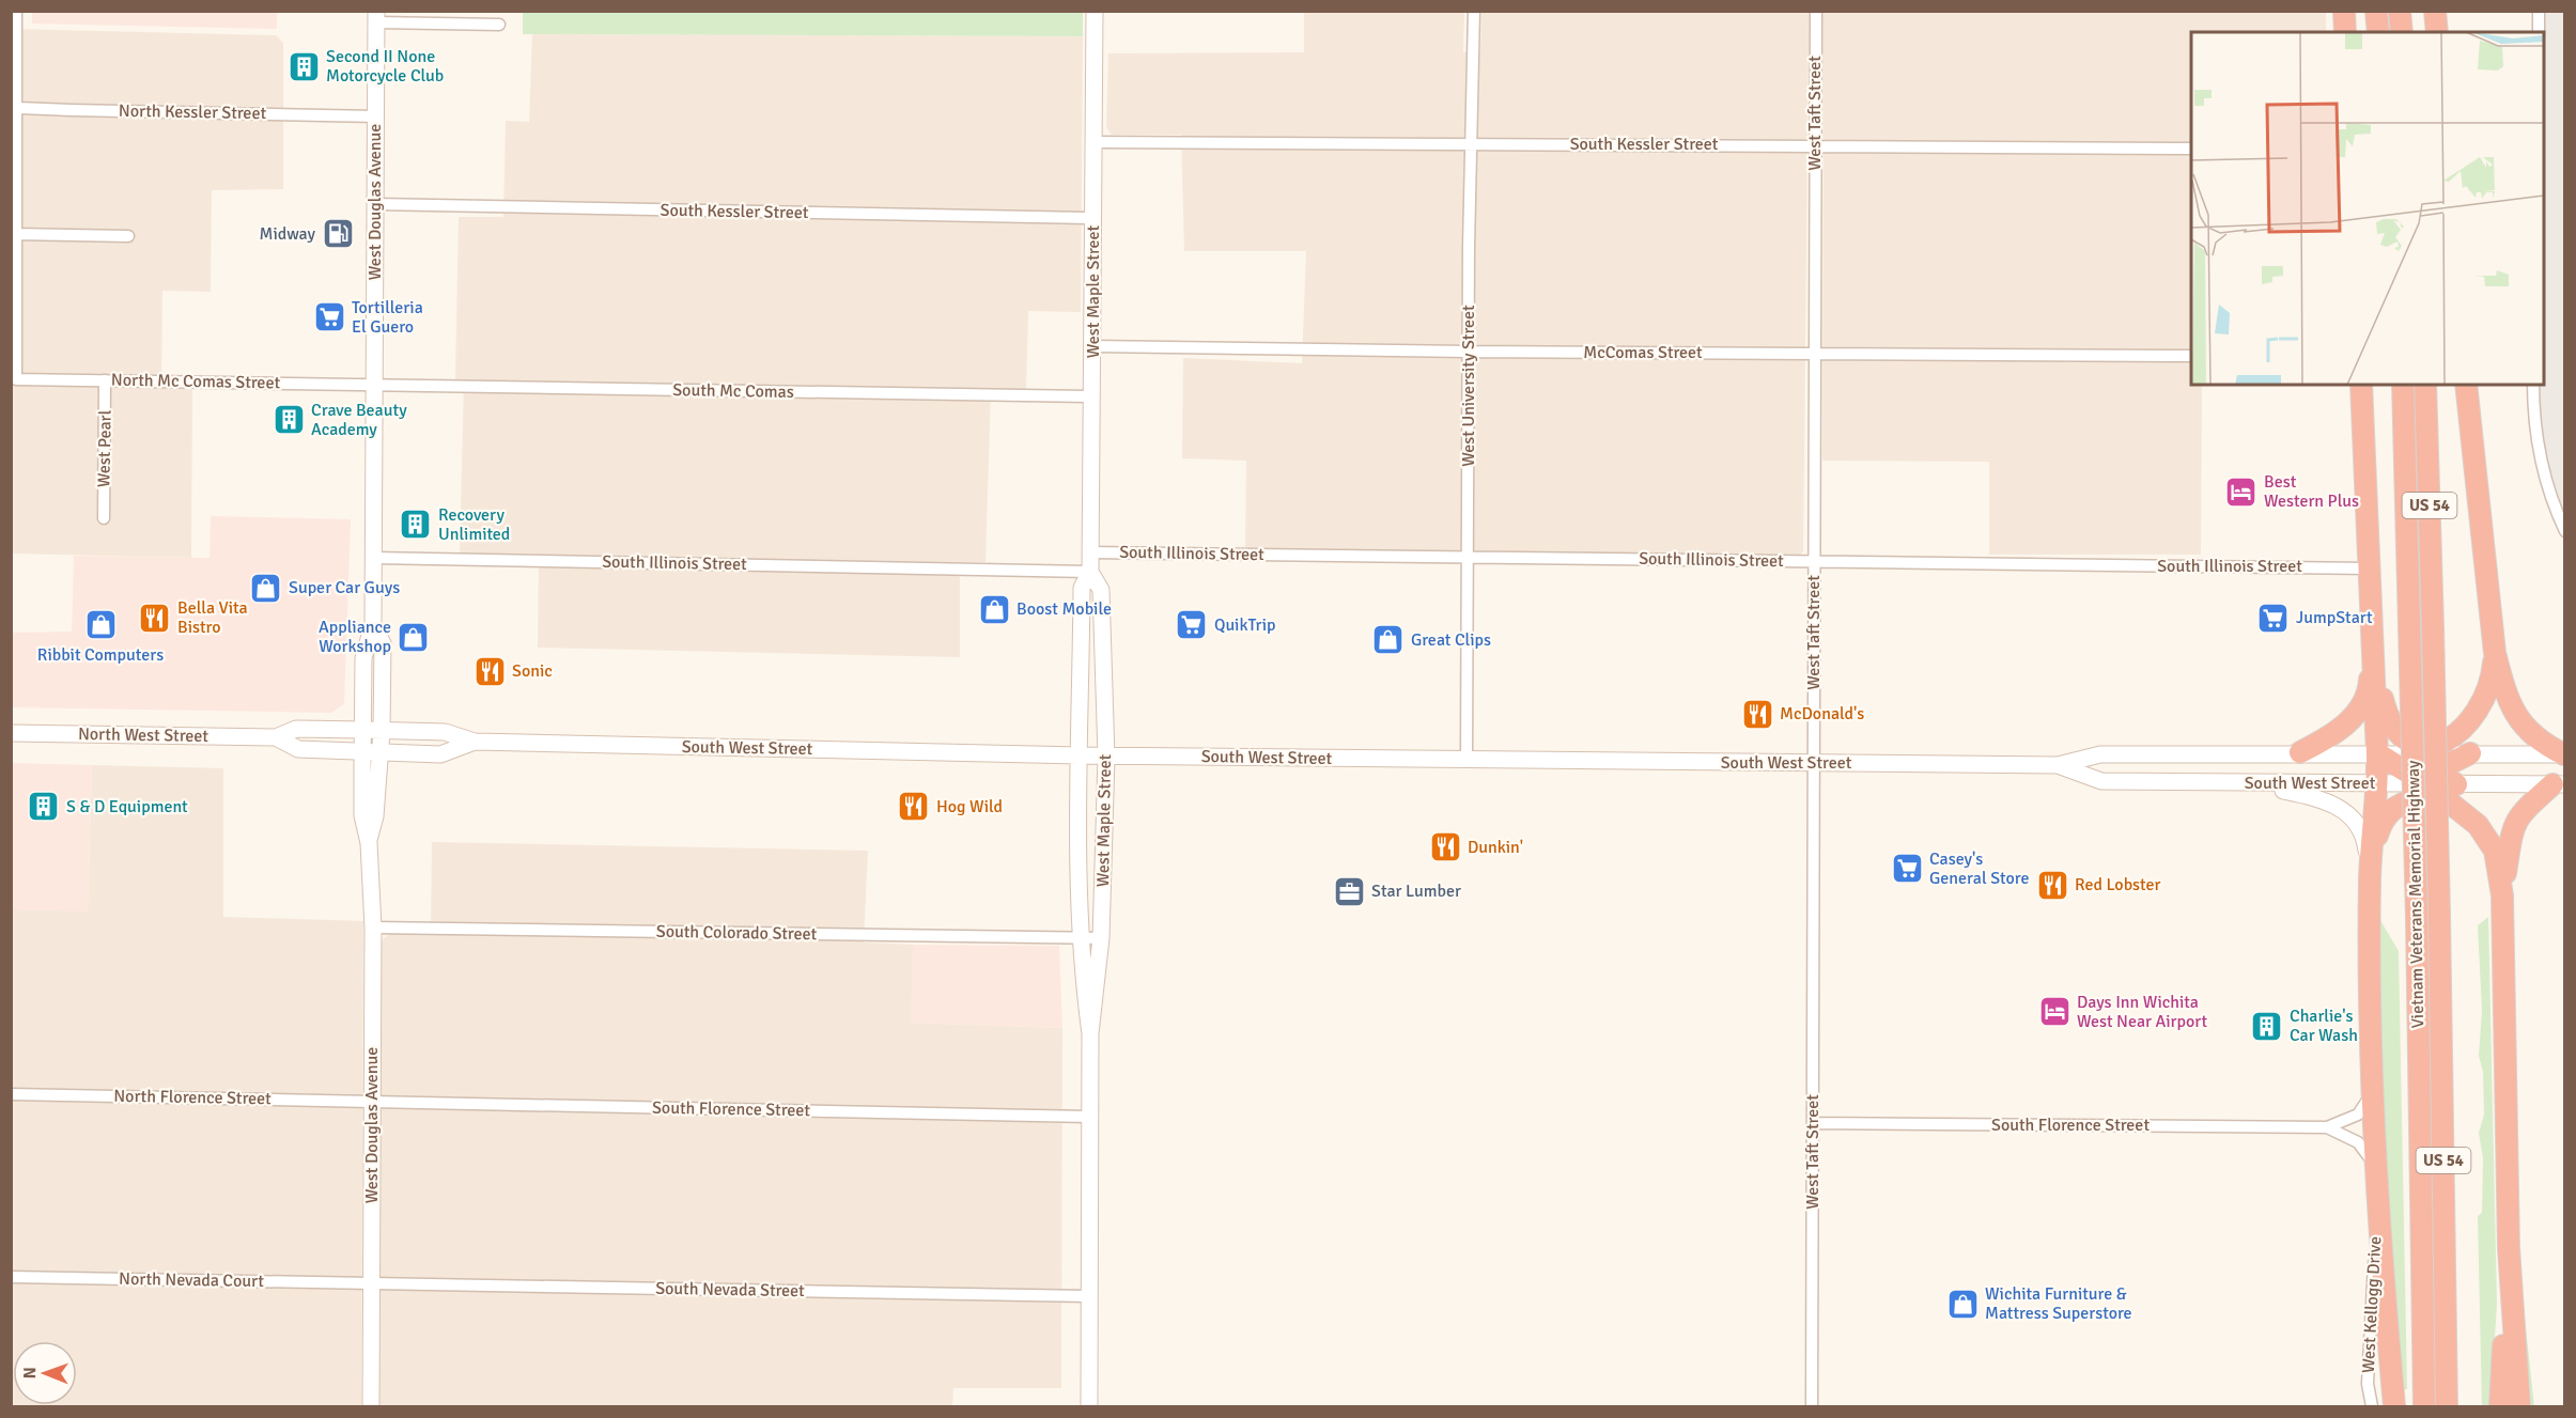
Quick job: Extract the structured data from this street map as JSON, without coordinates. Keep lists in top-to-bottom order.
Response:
{
  "streets": {
    "highway": ["US 54", "Vietnam Veterans Memorial Highway"],
    "main road": [
      "West Douglas Avenue",
      "West Maple Street",
      "North West Street",
      "South West Street"
    ],
    "street": [
      "North Kessler Street",
      "West Taft Street",
      "South Kessler Street",
      "McComas Street",
      "North Mc Comas Street",
      "West University Street",
      "South Mc Comas",
      "West Pearl",
      "South Illinois Street",
      "South Colorado Street",
      "North Florence Street",
      "South Florence Street",
      "North Nevada Court",
      "South Nevada Street",
      "West Kellogg Drive"
    ]
  },
  "crossings": [
    ["North Kessler Street", "West Douglas Avenue"],
    ["West Taft Street", "South Kessler Street"],
    ["West Taft Street", "McComas Street"],
    ["West Taft Street", "South Illinois Street"],
    ["West Taft Street", "South West Street"],
    ["West Taft Street", "South Florence Street"],
    ["South Kessler Street", "West Douglas Avenue"],
    ["South Kessler Street", "West Maple Street"],
    ["South Kessler Street", "West University Street"],
    ["West Douglas Avenue", "North Mc Comas Street"],
    ["West Douglas Avenue", "South Mc Comas"],
    ["West Douglas Avenue", "South Illinois Street"],
    ["West Douglas Avenue", "North West Street"],
    ["West Douglas Avenue", "South West Street"],
    ["West Douglas Avenue", "South Colorado Street"],
    ["West Douglas Avenue", "North Florence Street"],
    ["West Douglas Avenue", "South Florence Street"],
    ["West Douglas Avenue", "North Nevada Court"],
    ["West Douglas Avenue", "South Nevada Street"],
    ["West Maple Street", "McComas Street"],
    ["West Maple Street", "South Mc Comas"],
    ["West Maple Street", "South Illinois Street"],
    ["West Maple Street", "South West Street"],
    ["West Maple Street", "South Colorado Street"],
    ["West Maple Street", "South Florence Street"],
    ["West Maple Street", "South Nevada Street"],
    ["McComas Street", "West University Street"],
    ["North Mc Comas Street", "South Mc Comas"],
    ["North Mc Comas Street", "West Pearl"],
    ["West University Street", "South Illinois Street"],
    ["West University Street", "South West Street"],
    ["North West Street", "South West Street"],
    ["North Florence Street", "South Florence Street"],
    ["North Nevada Court", "South Nevada Street"]
  ],
  "places": {
    "building": [
      "Second II None Motorcycle Club",
      "Crave Beauty Academy",
      "Recovery Unlimited",
      "S & D Equipment",
      "Charlie's Car Wash"
    ],
    "fuel station": ["Midway"],
    "supermarket": [
      "Tortilleria El Guero",
      "JumpStart",
      "QuikTrip",
      "Casey's General Store"
    ],
    "hotel": ["Best Western Plus", "Days Inn Wichita West Near Airport"],
    "shop": [
      "Super Car Guys",
      "Boost Mobile",
      "Ribbit Computers",
      "Appliance Workshop",
      "Great Clips",
      "Wichita Furniture & Mattress Superstore"
    ],
    "restaurant": [
      "Bella Vita Bistro",
      "Sonic",
      "McDonald's",
      "Hog Wild",
      "Dunkin'",
      "Red Lobster"
    ],
    "office": ["Star Lumber"]
  },
  "north": "left"
}
